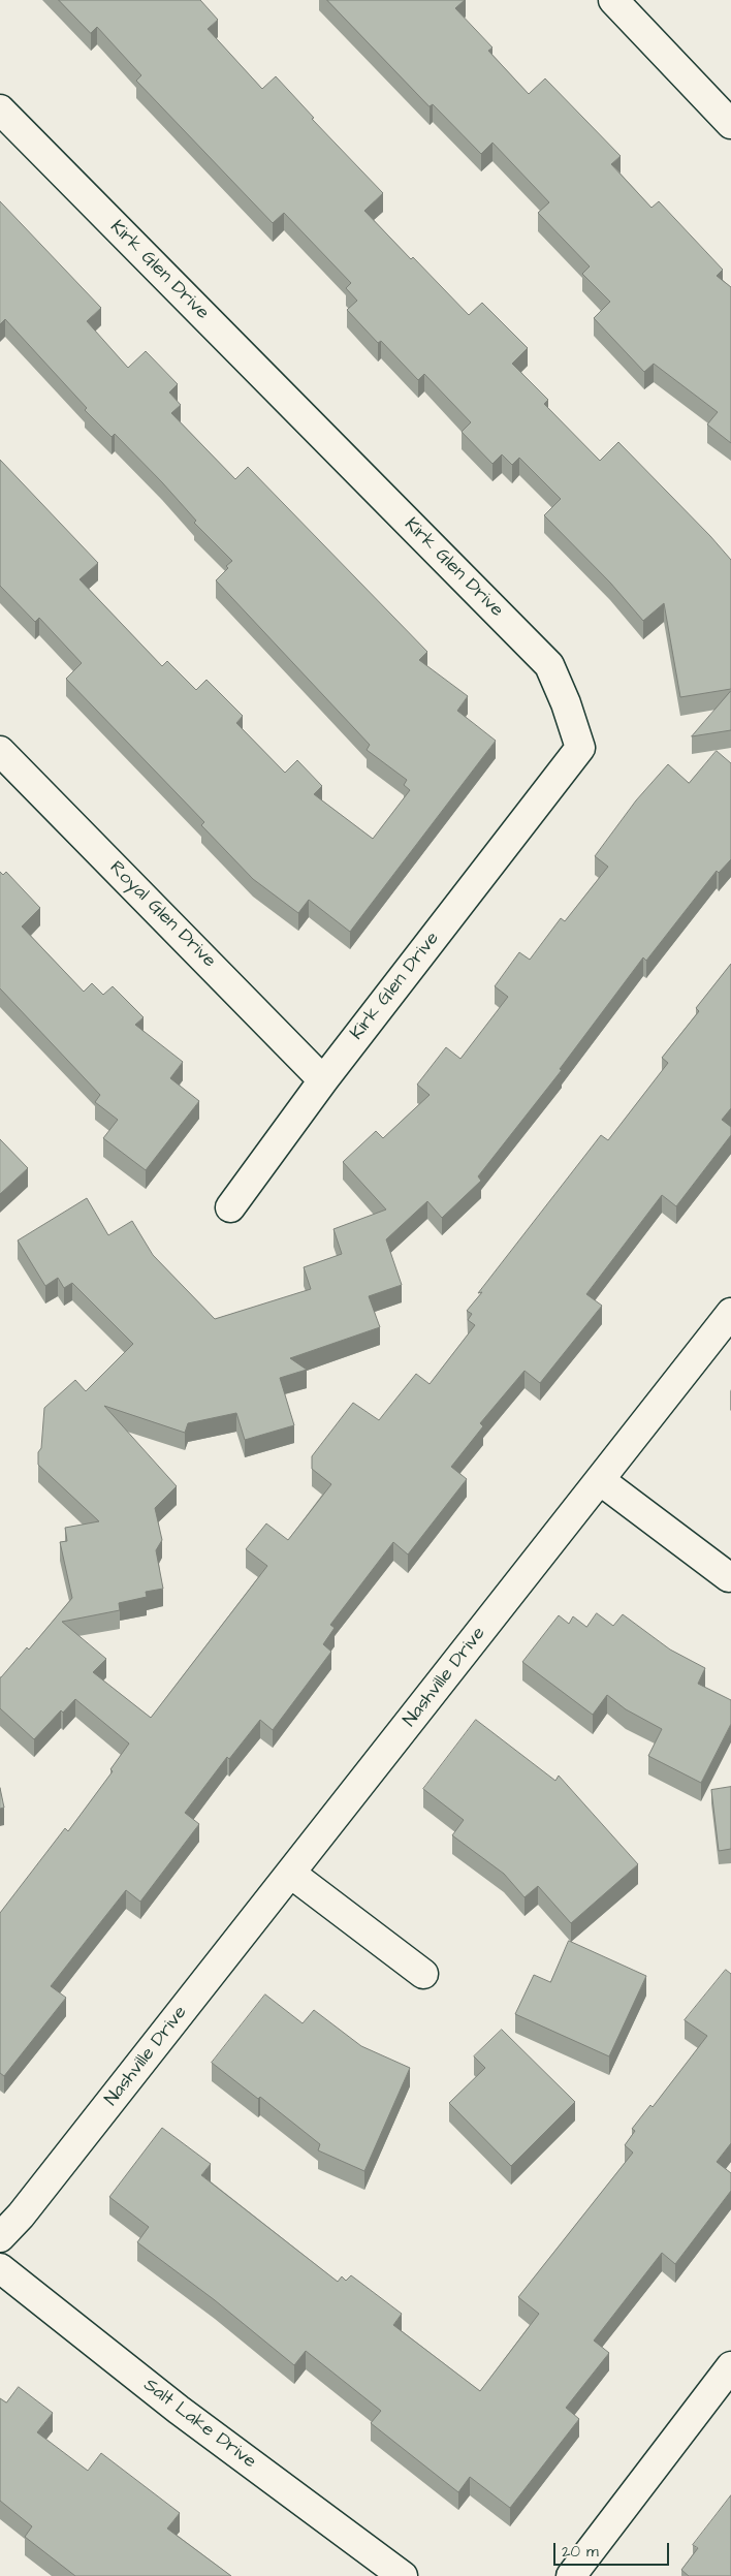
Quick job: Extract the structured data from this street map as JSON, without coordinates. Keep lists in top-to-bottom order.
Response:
{
  "streets": {
    "street": [
      "Kirk Glen Drive",
      "Royal Glen Drive",
      "Nashville Drive",
      "Salt Lake Drive"
    ]
  },
  "crossings": [
    ["Kirk Glen Drive", "Royal Glen Drive"]
  ],
  "scale_bar": "20 m"
}
